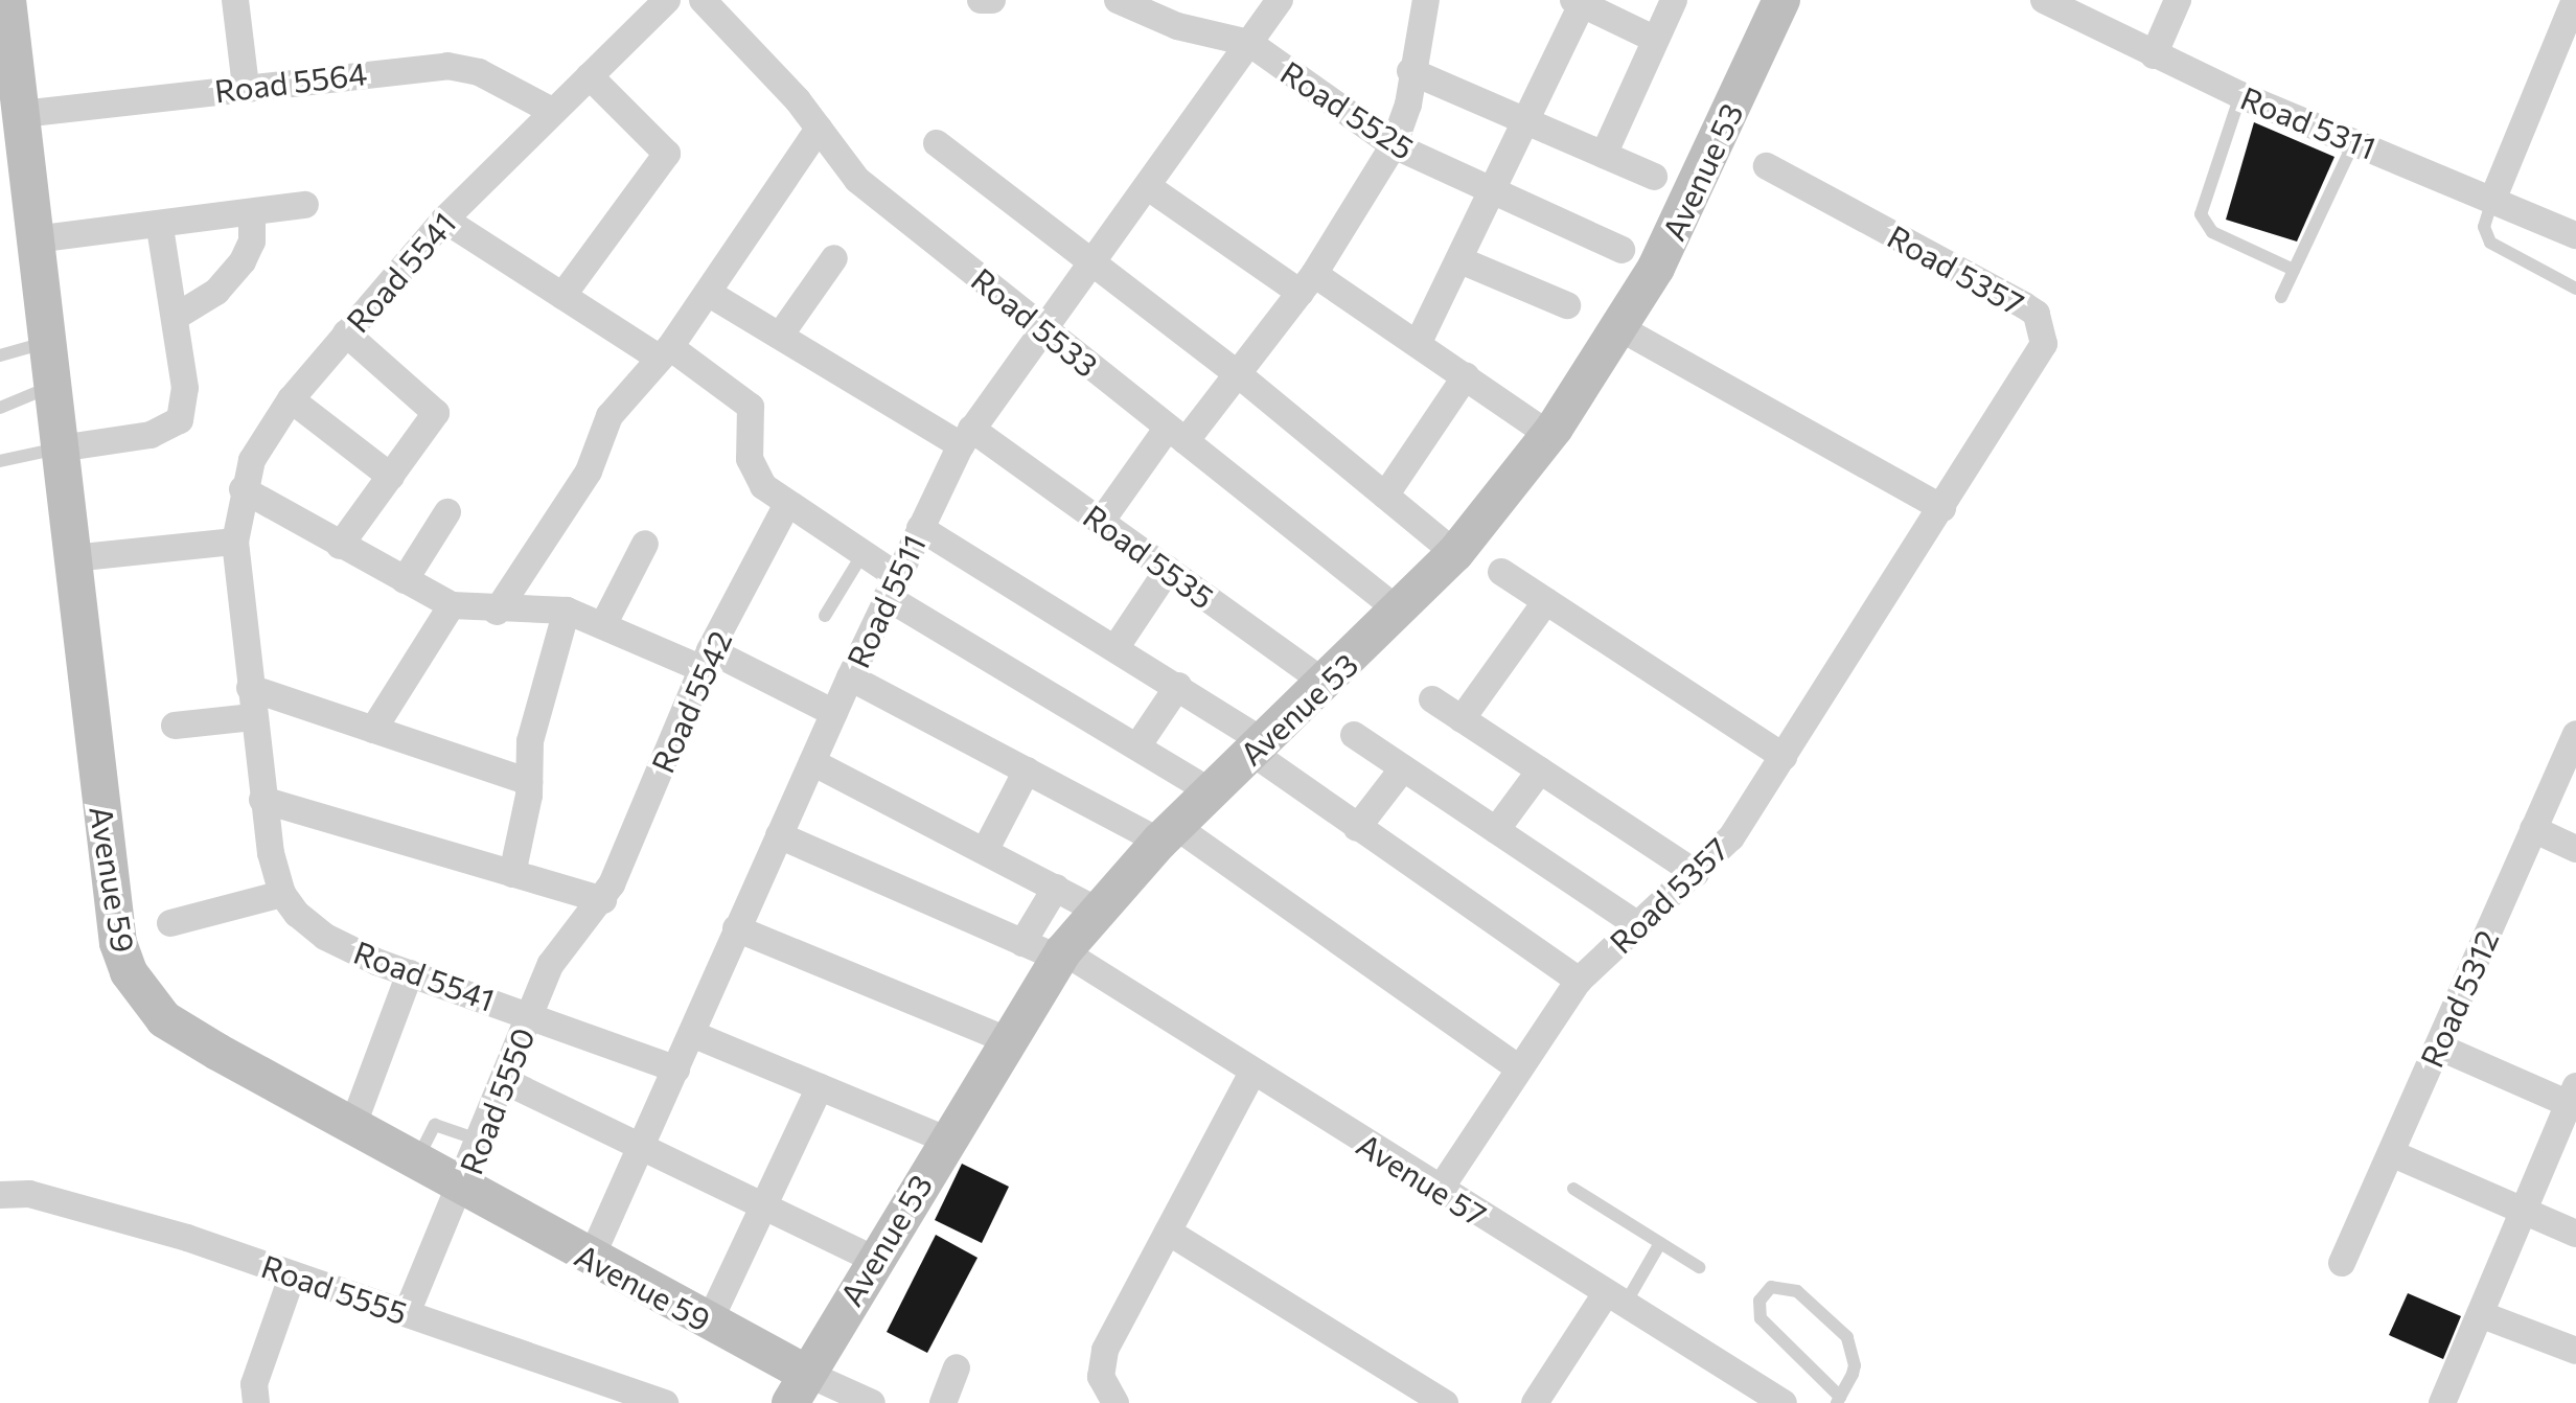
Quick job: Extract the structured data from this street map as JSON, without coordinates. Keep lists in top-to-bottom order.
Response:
{
  "streets": {
    "street": [
      "Road 5564",
      "Road 5525",
      "Road 5311",
      "Avenue 53",
      "Road 5357",
      "Road 5541",
      "Road 5533",
      "Road 5535",
      "Road 5511",
      "Road 5542",
      "Avenue 59",
      "Road 5312",
      "Road 5550",
      "Avenue 57",
      "Road 5555"
    ]
  },
  "crossings": [
    ["Road 5564", "Road 5541"],
    ["Road 5564", "Avenue 59"],
    ["Road 5525", "Road 5511"],
    ["Avenue 53", "Road 5533"],
    ["Avenue 53", "Road 5535"],
    ["Avenue 53", "Avenue 59"],
    ["Avenue 53", "Avenue 57"],
    ["Road 5357", "Avenue 57"],
    ["Road 5541", "Road 5511"],
    ["Road 5541", "Road 5550"],
    ["Road 5533", "Road 5511"],
    ["Road 5535", "Road 5511"],
    ["Road 5511", "Avenue 59"],
    ["Road 5511", "Avenue 57"],
    ["Road 5542", "Road 5550"],
    ["Avenue 59", "Road 5550"],
    ["Road 5550", "Road 5555"]
  ]
}
